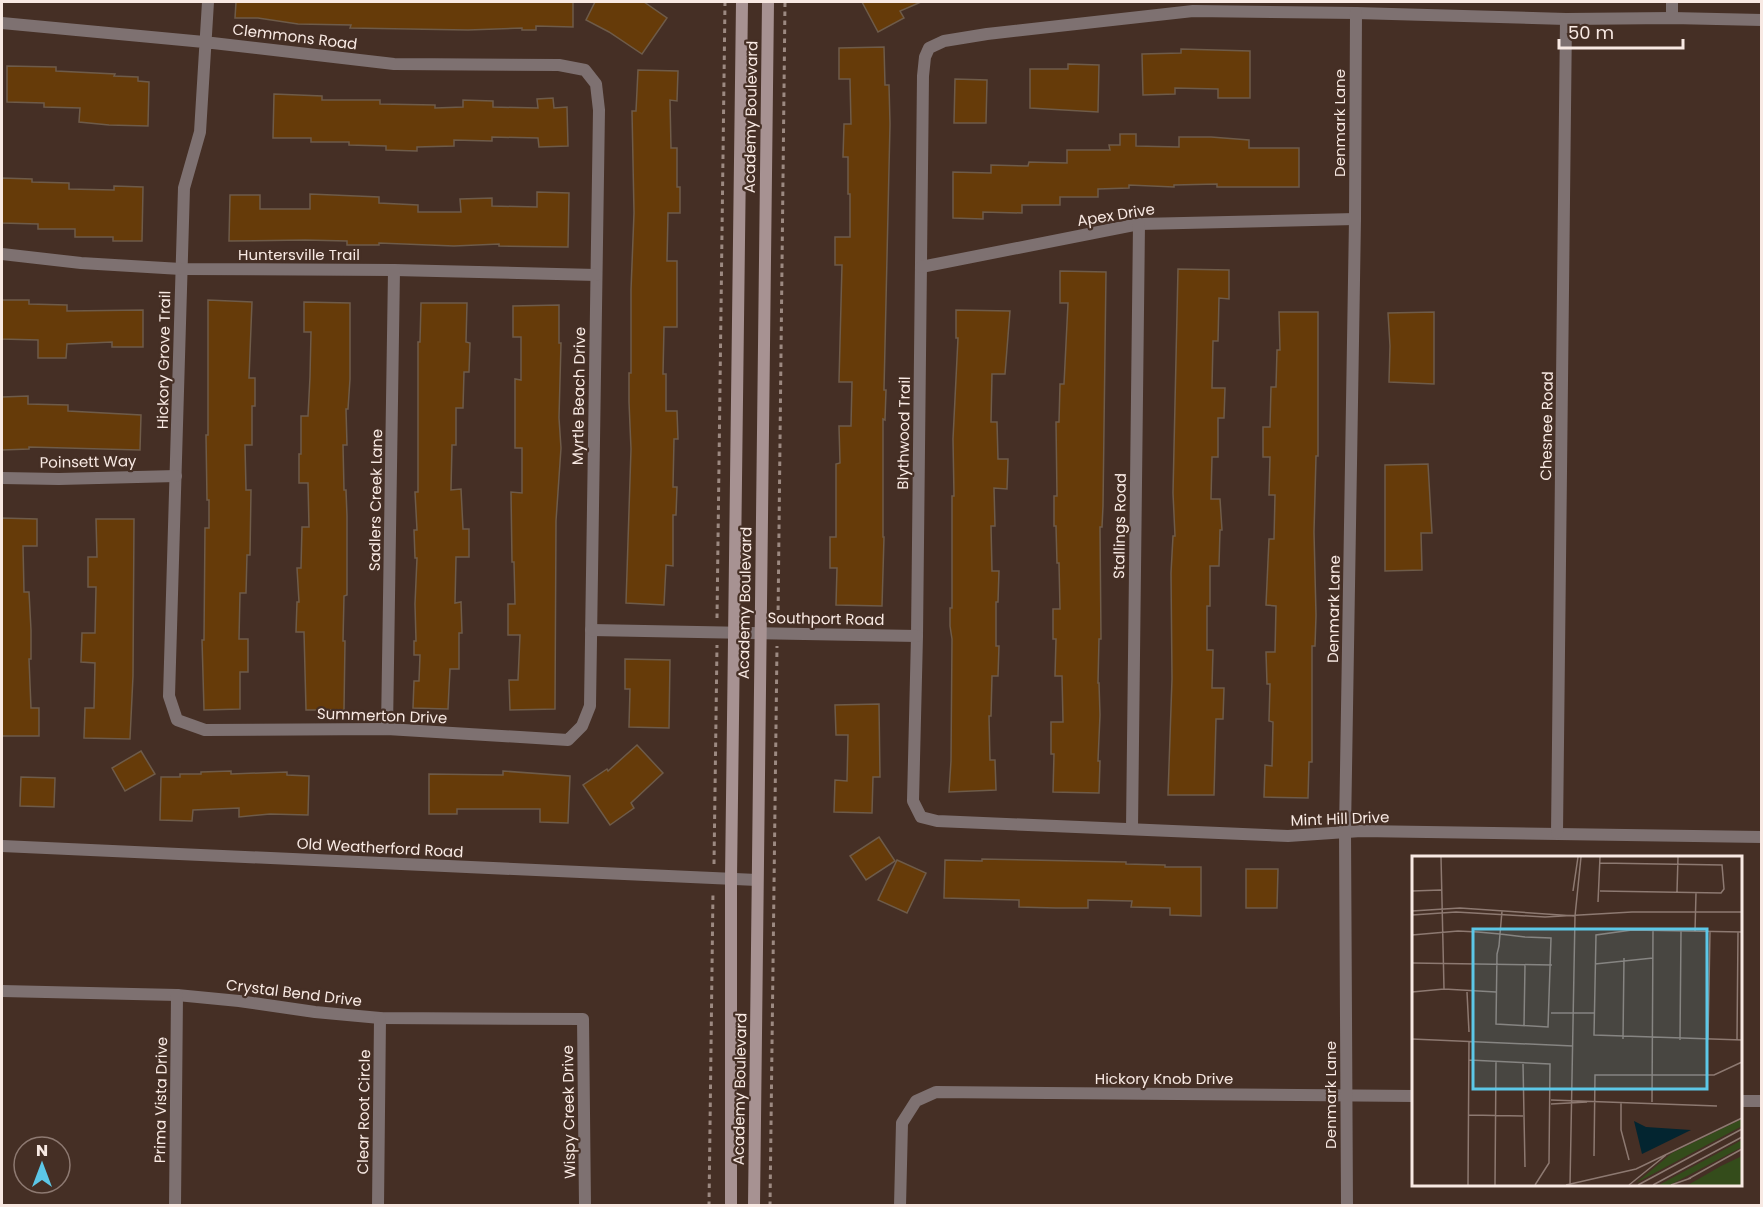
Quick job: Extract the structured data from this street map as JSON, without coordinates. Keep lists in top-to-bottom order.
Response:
{
  "streets": {
    "main road": ["Academy Boulevard"],
    "street": [
      "Clemmons Road",
      "Denmark Lane",
      "Apex Drive",
      "Huntersville Trail",
      "Hickory Grove Trail",
      "Myrtle Beach Drive",
      "Chesnee Road",
      "Blythwood Trail",
      "Poinsett Way",
      "Sadlers Creek Lane",
      "Stallings Road",
      "Southport Road",
      "Summerton Drive",
      "Mint Hill Drive",
      "Old Weatherford Road",
      "Crystal Bend Drive",
      "Hickory Knob Drive",
      "Prima Vista Drive",
      "Clear Root Circle",
      "Wispy Creek Drive"
    ]
  },
  "crossings": [
    ["Clemmons Road", "Hickory Grove Trail"],
    ["Clemmons Road", "Myrtle Beach Drive"],
    ["Academy Boulevard", "Southport Road"],
    ["Academy Boulevard", "Old Weatherford Road"],
    ["Denmark Lane", "Apex Drive"],
    ["Denmark Lane", "Mint Hill Drive"],
    ["Denmark Lane", "Hickory Knob Drive"],
    ["Apex Drive", "Blythwood Trail"],
    ["Apex Drive", "Stallings Road"],
    ["Huntersville Trail", "Hickory Grove Trail"],
    ["Huntersville Trail", "Myrtle Beach Drive"],
    ["Huntersville Trail", "Sadlers Creek Lane"],
    ["Hickory Grove Trail", "Poinsett Way"],
    ["Hickory Grove Trail", "Summerton Drive"],
    ["Myrtle Beach Drive", "Southport Road"],
    ["Myrtle Beach Drive", "Summerton Drive"],
    ["Chesnee Road", "Mint Hill Drive"],
    ["Blythwood Trail", "Southport Road"],
    ["Blythwood Trail", "Mint Hill Drive"],
    ["Sadlers Creek Lane", "Summerton Drive"],
    ["Stallings Road", "Mint Hill Drive"],
    ["Crystal Bend Drive", "Prima Vista Drive"],
    ["Crystal Bend Drive", "Clear Root Circle"],
    ["Crystal Bend Drive", "Wispy Creek Drive"]
  ],
  "scale_bar": "50 m",
  "north": "top"
}
